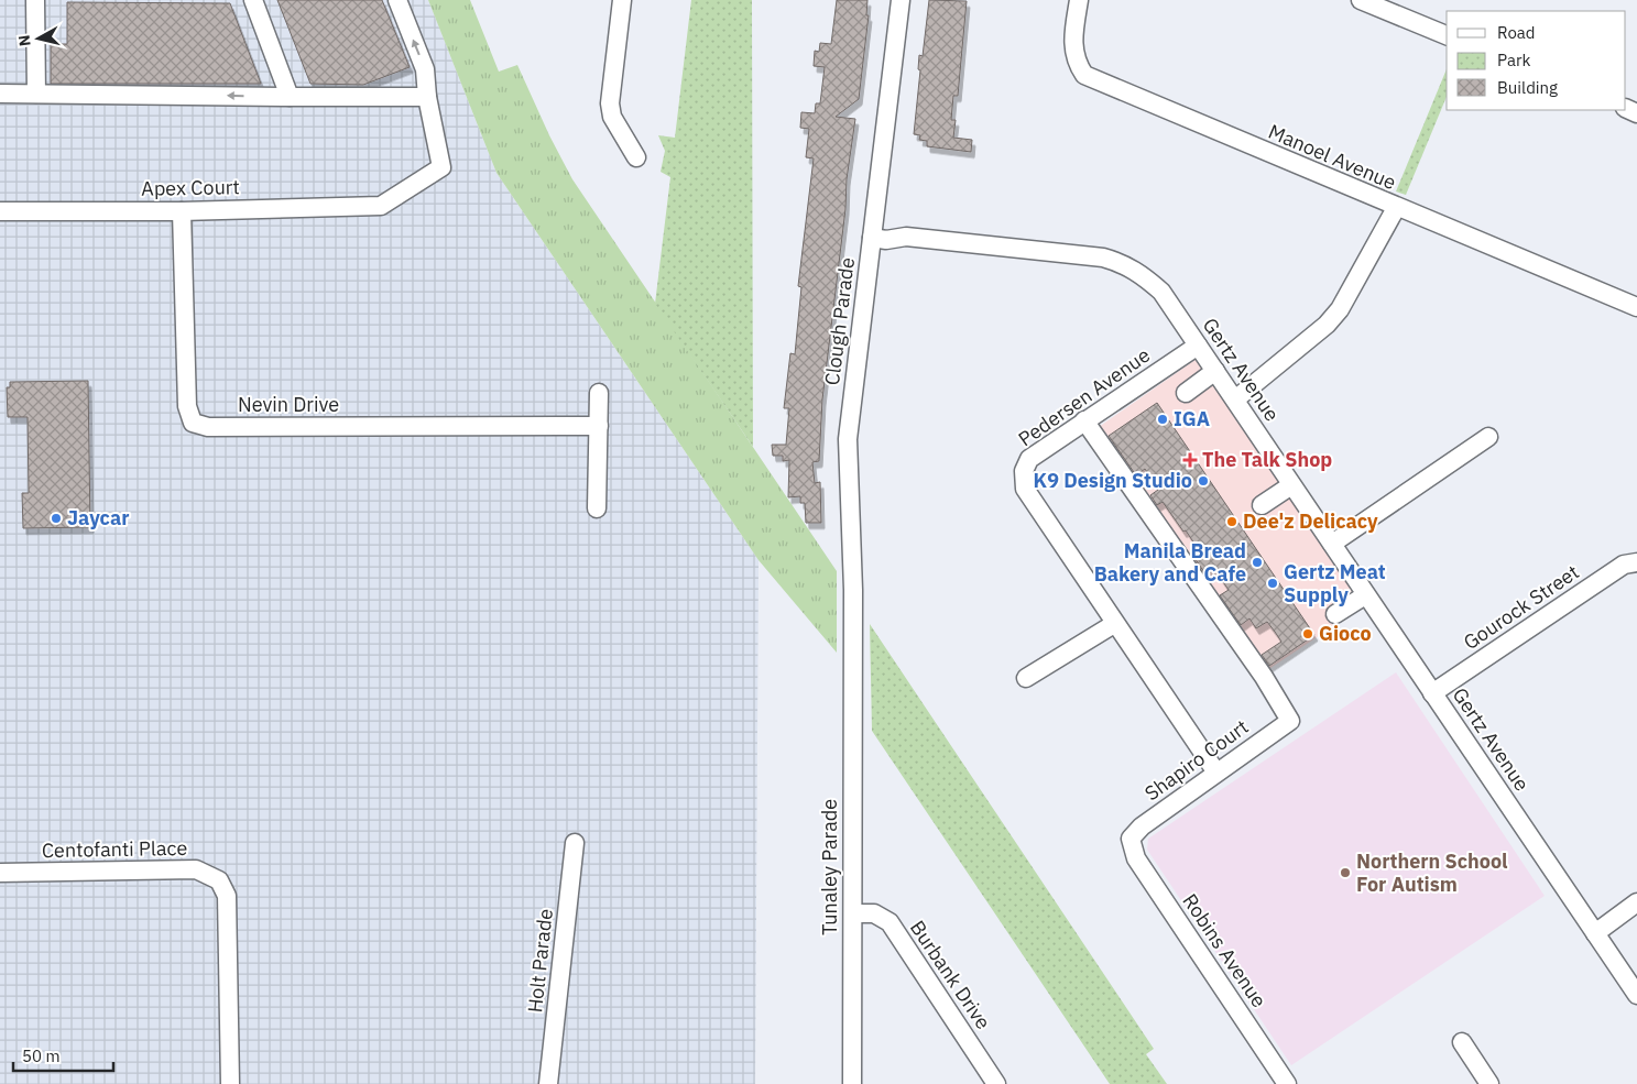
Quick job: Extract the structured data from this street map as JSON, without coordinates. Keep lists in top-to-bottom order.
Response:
{
  "streets": {
    "street": [
      "Manoel Avenue",
      "Apex Court",
      "Clough Parade",
      "Gertz Avenue",
      "Pedersen Avenue",
      "Nevin Drive",
      "Gourock Street",
      "Shapiro Court",
      "Centofanti Place",
      "Tunaley Parade",
      "Robins Avenue",
      "Holt Parade",
      "Burbank Drive"
    ]
  },
  "crossings": [
    ["Apex Court", "Nevin Drive"],
    ["Clough Parade", "Gertz Avenue"],
    ["Clough Parade", "Tunaley Parade"],
    ["Gertz Avenue", "Pedersen Avenue"],
    ["Gertz Avenue", "Gourock Street"],
    ["Pedersen Avenue", "Shapiro Court"],
    ["Shapiro Court", "Robins Avenue"],
    ["Tunaley Parade", "Burbank Drive"]
  ],
  "places": {
    "other": [
      "IGA",
      "K9 Design Studio",
      "Jaycar",
      "Dee'z Delicacy",
      "Manila Bread Bakery and Cafe",
      "Gertz Meat Supply",
      "Gioco",
      "Northern School For Autism"
    ],
    "health": ["The Talk Shop"]
  },
  "legend": ["Road", "Park", "Building"],
  "scale_bar": "50 m",
  "north": "left"
}
